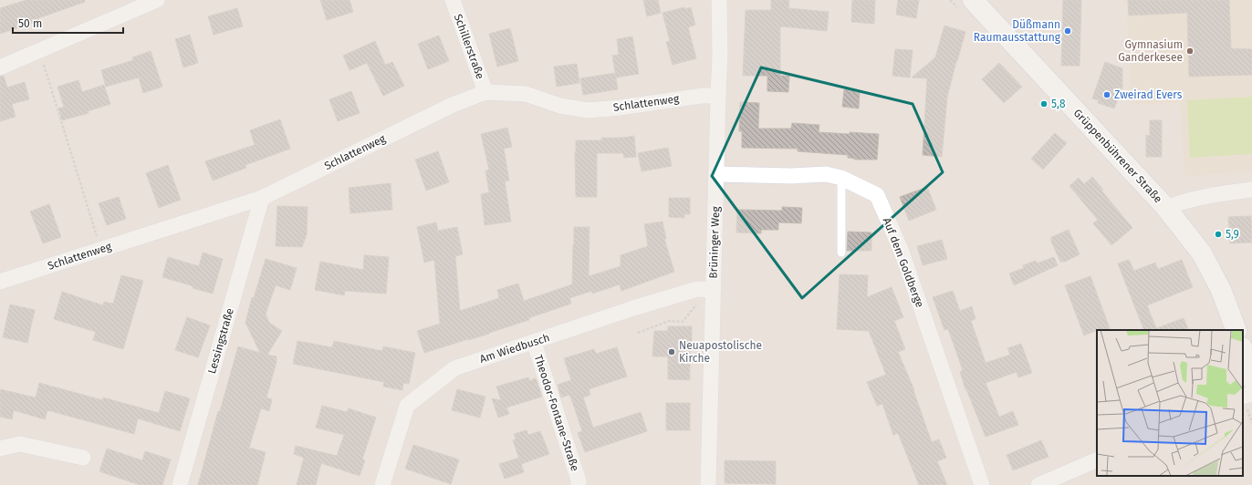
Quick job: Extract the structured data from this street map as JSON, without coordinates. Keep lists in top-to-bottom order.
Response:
{
  "streets": {
    "street": [
      "Schillerstraße",
      "Schlattenweg",
      "Grüppenbührener Straße",
      "Brüninger Weg",
      "Auf dem Goldberge",
      "Lessingstraße",
      "Am Wiedbusch",
      "Theodor-Fontane-Straße"
    ]
  },
  "crossings": [
    ["Schillerstraße", "Schlattenweg"],
    ["Schlattenweg", "Brüninger Weg"],
    ["Schlattenweg", "Lessingstraße"],
    ["Brüninger Weg", "Auf dem Goldberge"],
    ["Brüninger Weg", "Am Wiedbusch"],
    ["Am Wiedbusch", "Theodor-Fontane-Straße"]
  ],
  "places": [
    "Düßmann Raumausstattung",
    "Gymnasium Ganderkesee",
    "Zweirad Evers",
    "5,8",
    "5,9",
    "Neuapostolische Kirche"
  ],
  "scale_bar": "50 m"
}
